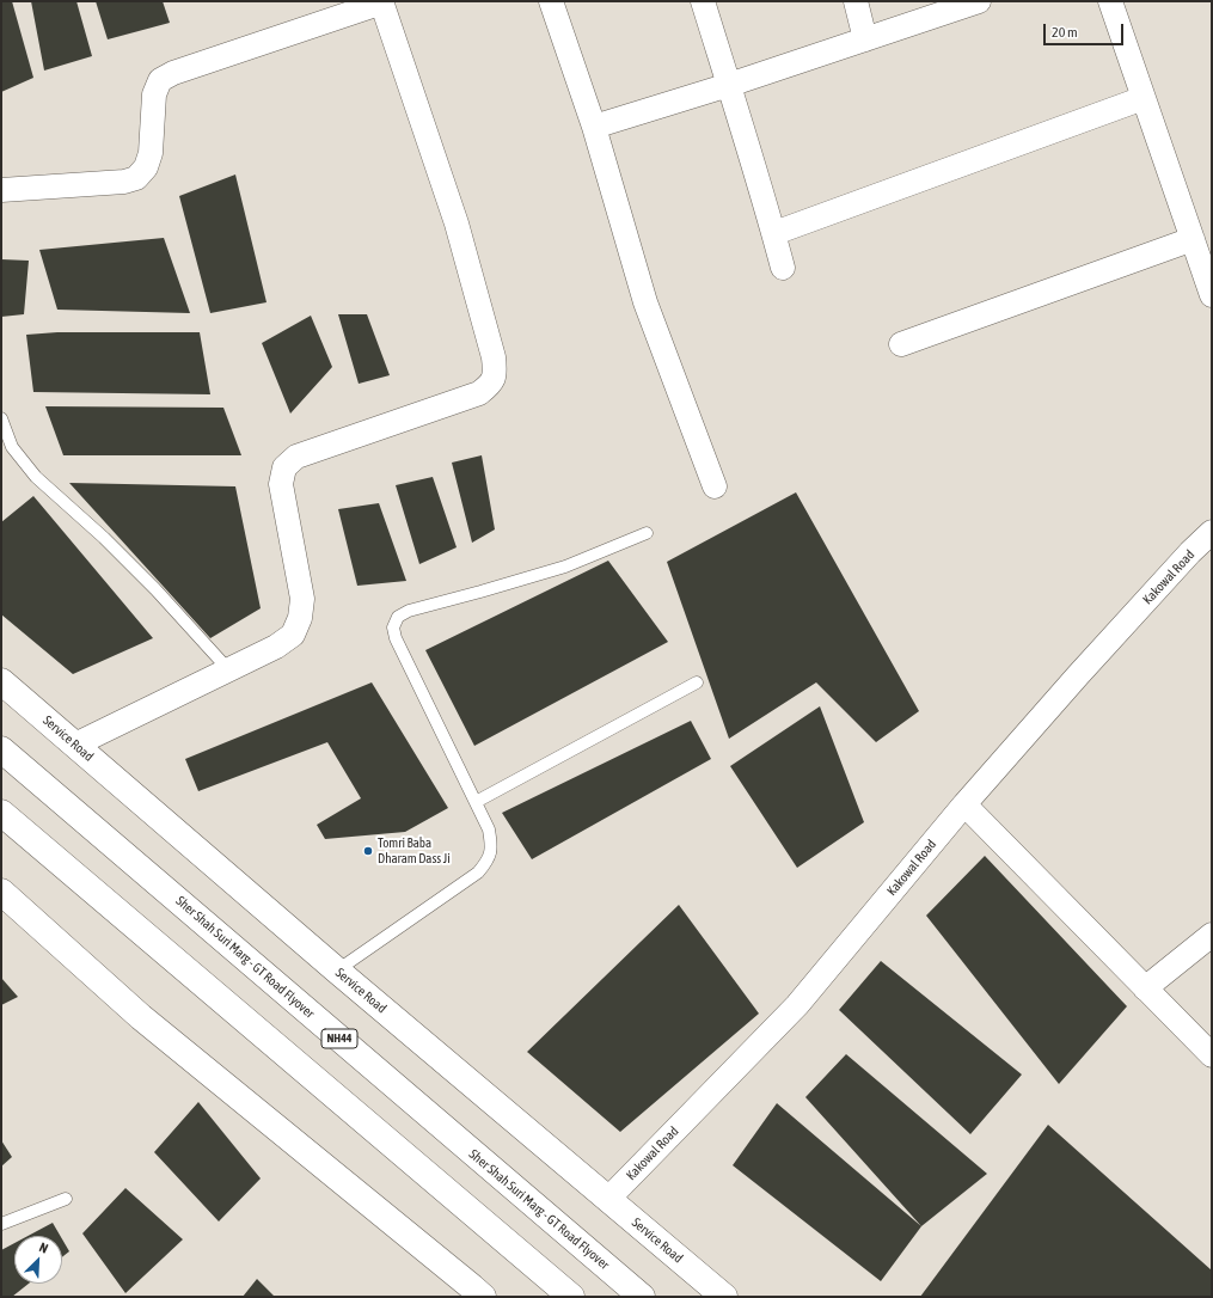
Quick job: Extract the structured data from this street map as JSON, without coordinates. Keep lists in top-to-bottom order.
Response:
{
  "streets": {
    "main road": ["Service Road", "Sher Shah Suri Marg - GT Road Flyover", "NH44"],
    "street": ["Kakowal Road"]
  },
  "crossings": [
    ["Kakowal Road", "Service Road"]
  ],
  "places": ["Tomri Baba Dharam Dass Ji"],
  "scale_bar": "20 m",
  "north": "top right"
}
